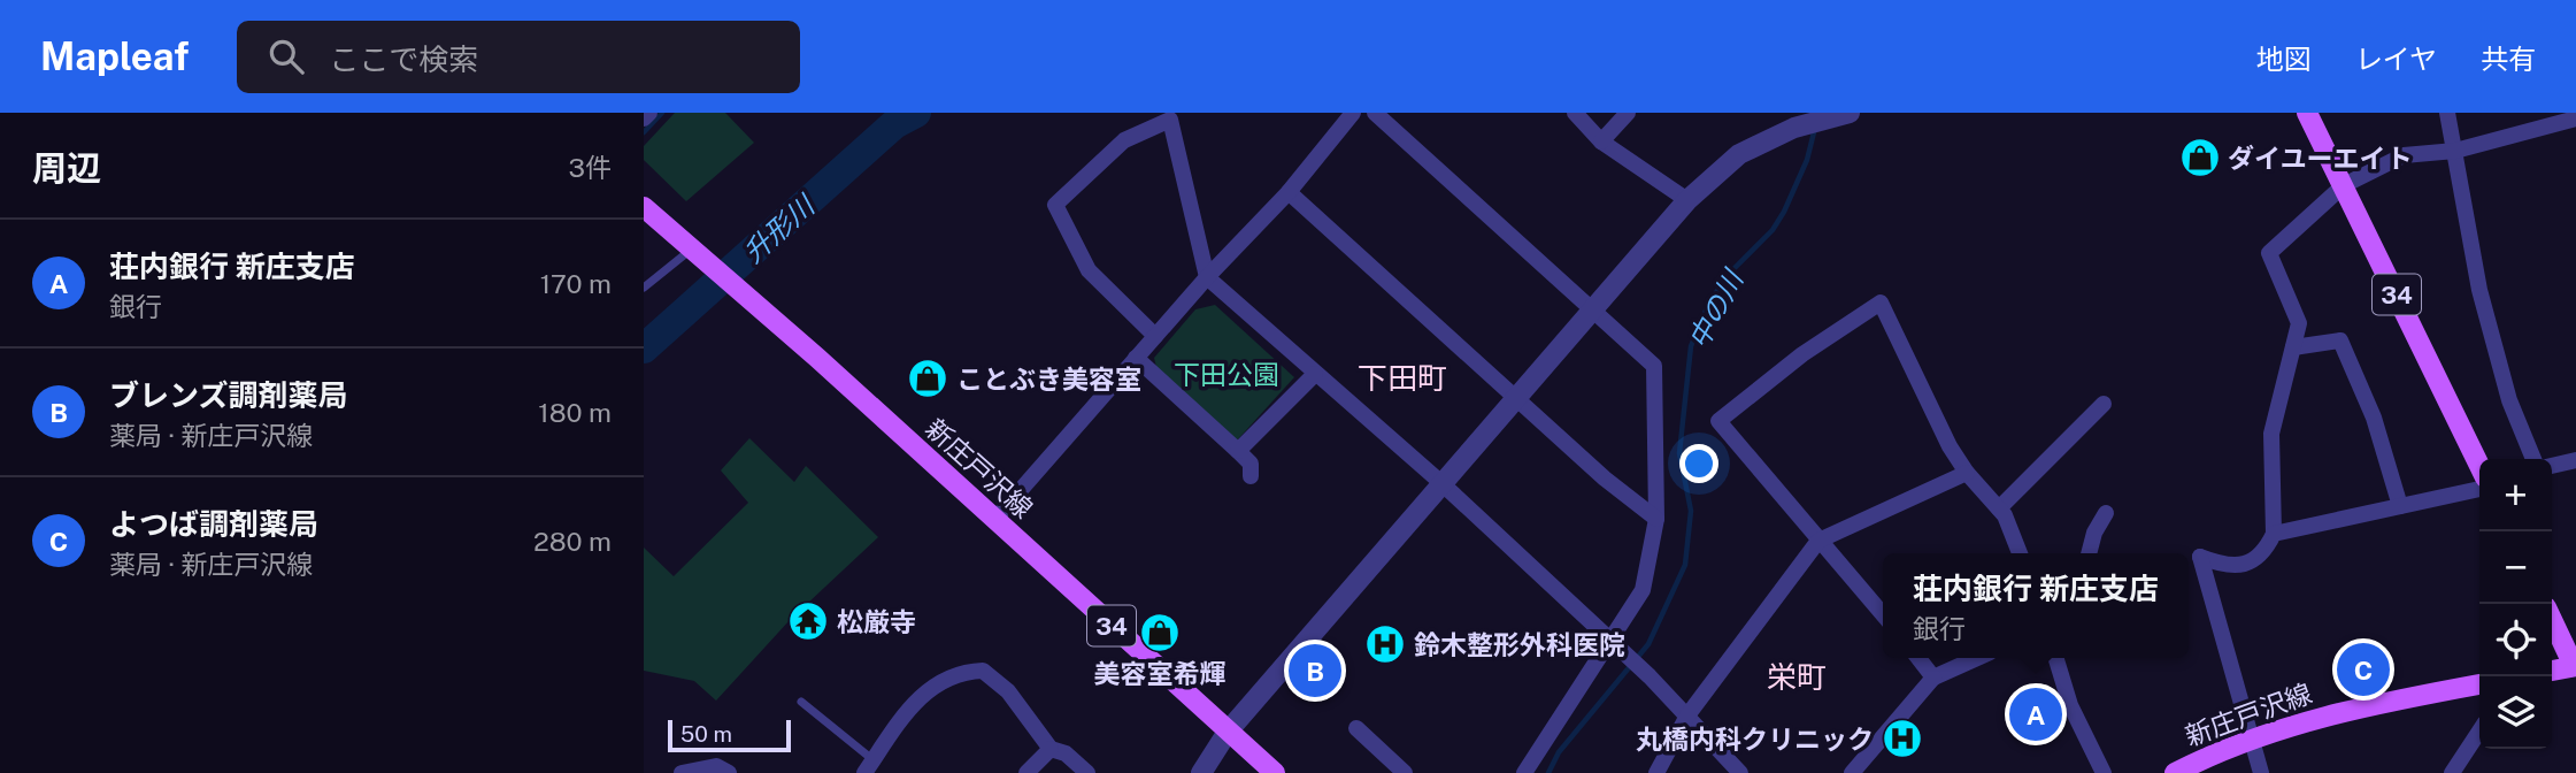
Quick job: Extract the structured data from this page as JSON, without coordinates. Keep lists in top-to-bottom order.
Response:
{
  "streets": {
    "main road": ["34", "新庄戸沢線"]
  },
  "districts": ["下田町", "栄町"],
  "water": ["升形川", "中の川"],
  "parks": ["下田公園"],
  "places": {
    "shop": ["ダイユーエイト", "ことぶき美容室", "美容室希輝"],
    "temple": ["松厳寺"],
    "hospital": ["鈴木整形外科医院", "丸橋内科クリニック"]
  },
  "scale_bar": "50 m",
  "page": {
    "header": "Mapleaf",
    "search": "ここで検索",
    "nav": ["地図", "レイヤ", "共有"],
    "heading": ["周辺", "3件"],
    "list": [
      {
        "mark": "A",
        "name": "荘内銀行 新庄支店",
        "note": "銀行",
        "value": "170 m"
      },
      {
        "mark": "B",
        "name": "ブレンズ調剤薬局",
        "note": "薬局 · 新庄戸沢線",
        "value": "180 m"
      },
      {
        "mark": "C",
        "name": "よつば調剤薬局",
        "note": "薬局 · 新庄戸沢線",
        "value": "280 m"
      }
    ],
    "map_buttons": ["+", "−"],
    "popup": ["荘内銀行 新庄支店", "銀行"],
    "pins": ["C", "B", "A"],
    "scale": "50 m"
  }
}
